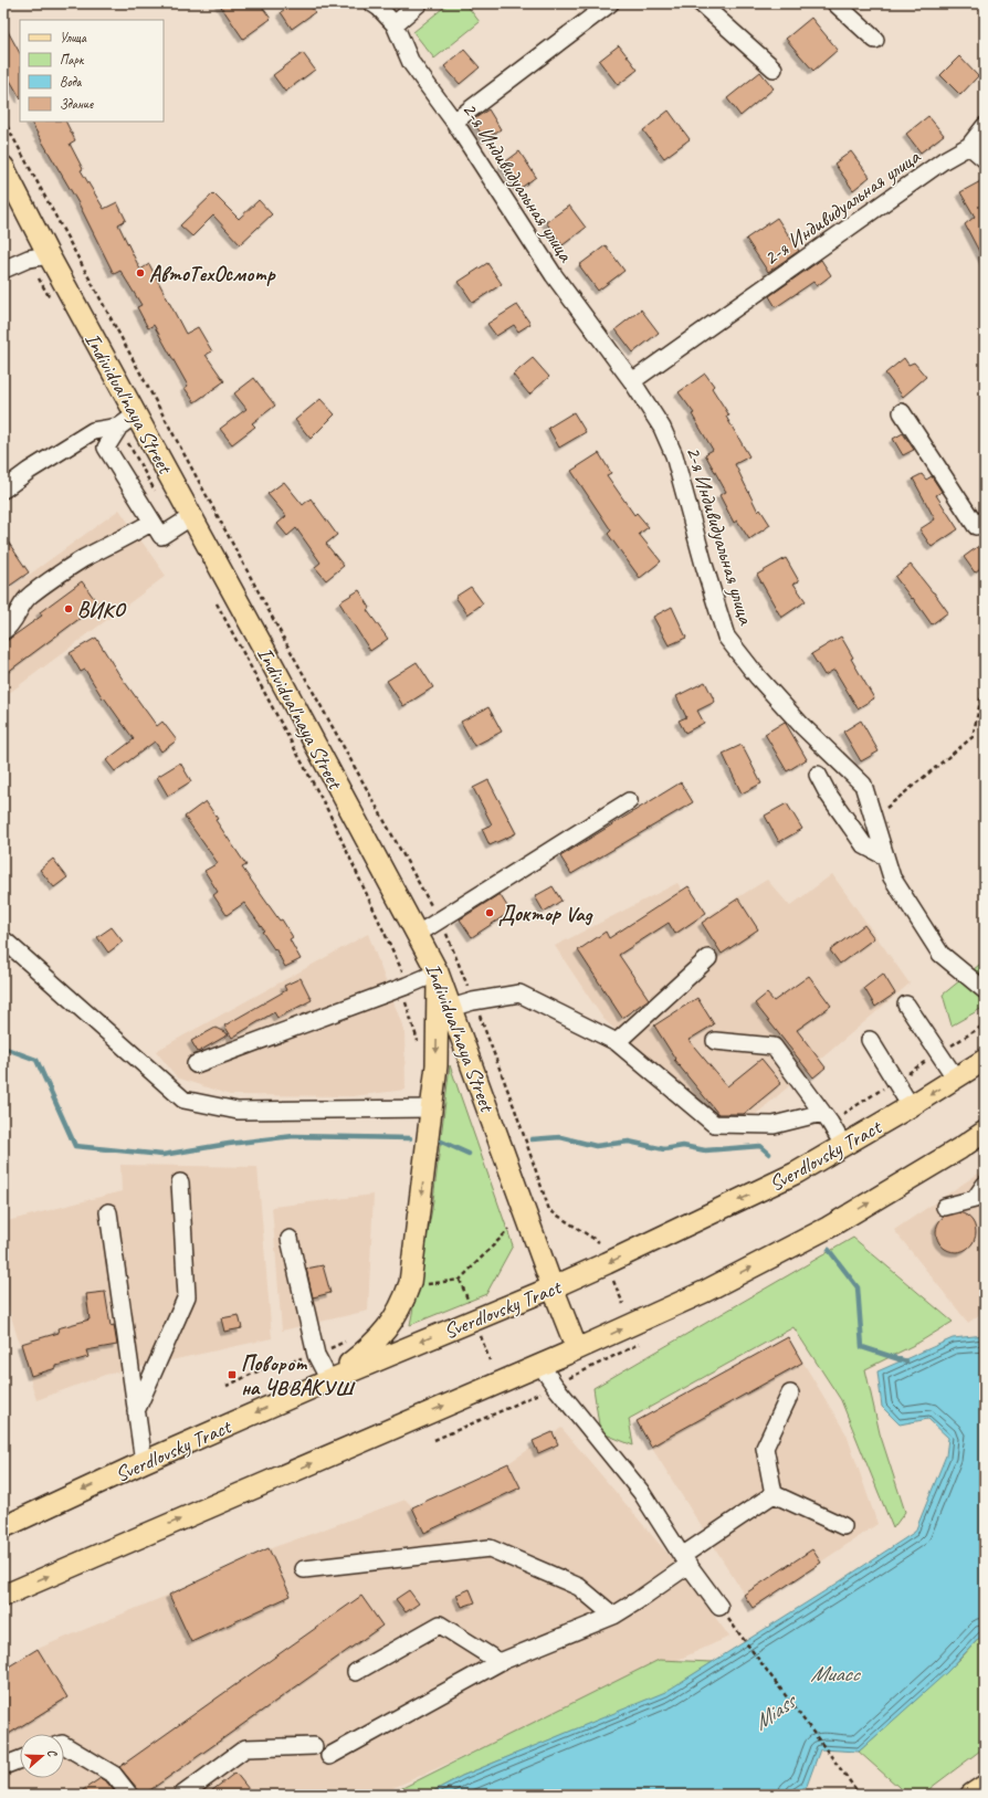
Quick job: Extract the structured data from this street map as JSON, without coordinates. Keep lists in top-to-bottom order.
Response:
{
  "streets": {
    "main road": ["Individual'naya Street", "Sverdlovsky Tract"],
    "street": ["2-я Индивидуальная улица"]
  },
  "crossings": [
    ["Individual'naya Street", "Sverdlovsky Tract"]
  ],
  "water": ["Миасс", "Miass"],
  "places": {
    "other": ["АвтоТехОсмотр", "ВИКО", "Доктор Vag"],
    "transit": ["Поворот на ЧВВАКУШ"]
  },
  "legend": [
    "Улица",
    "Парк",
    "Вода",
    "Здание"
  ],
  "north": "right"
}
